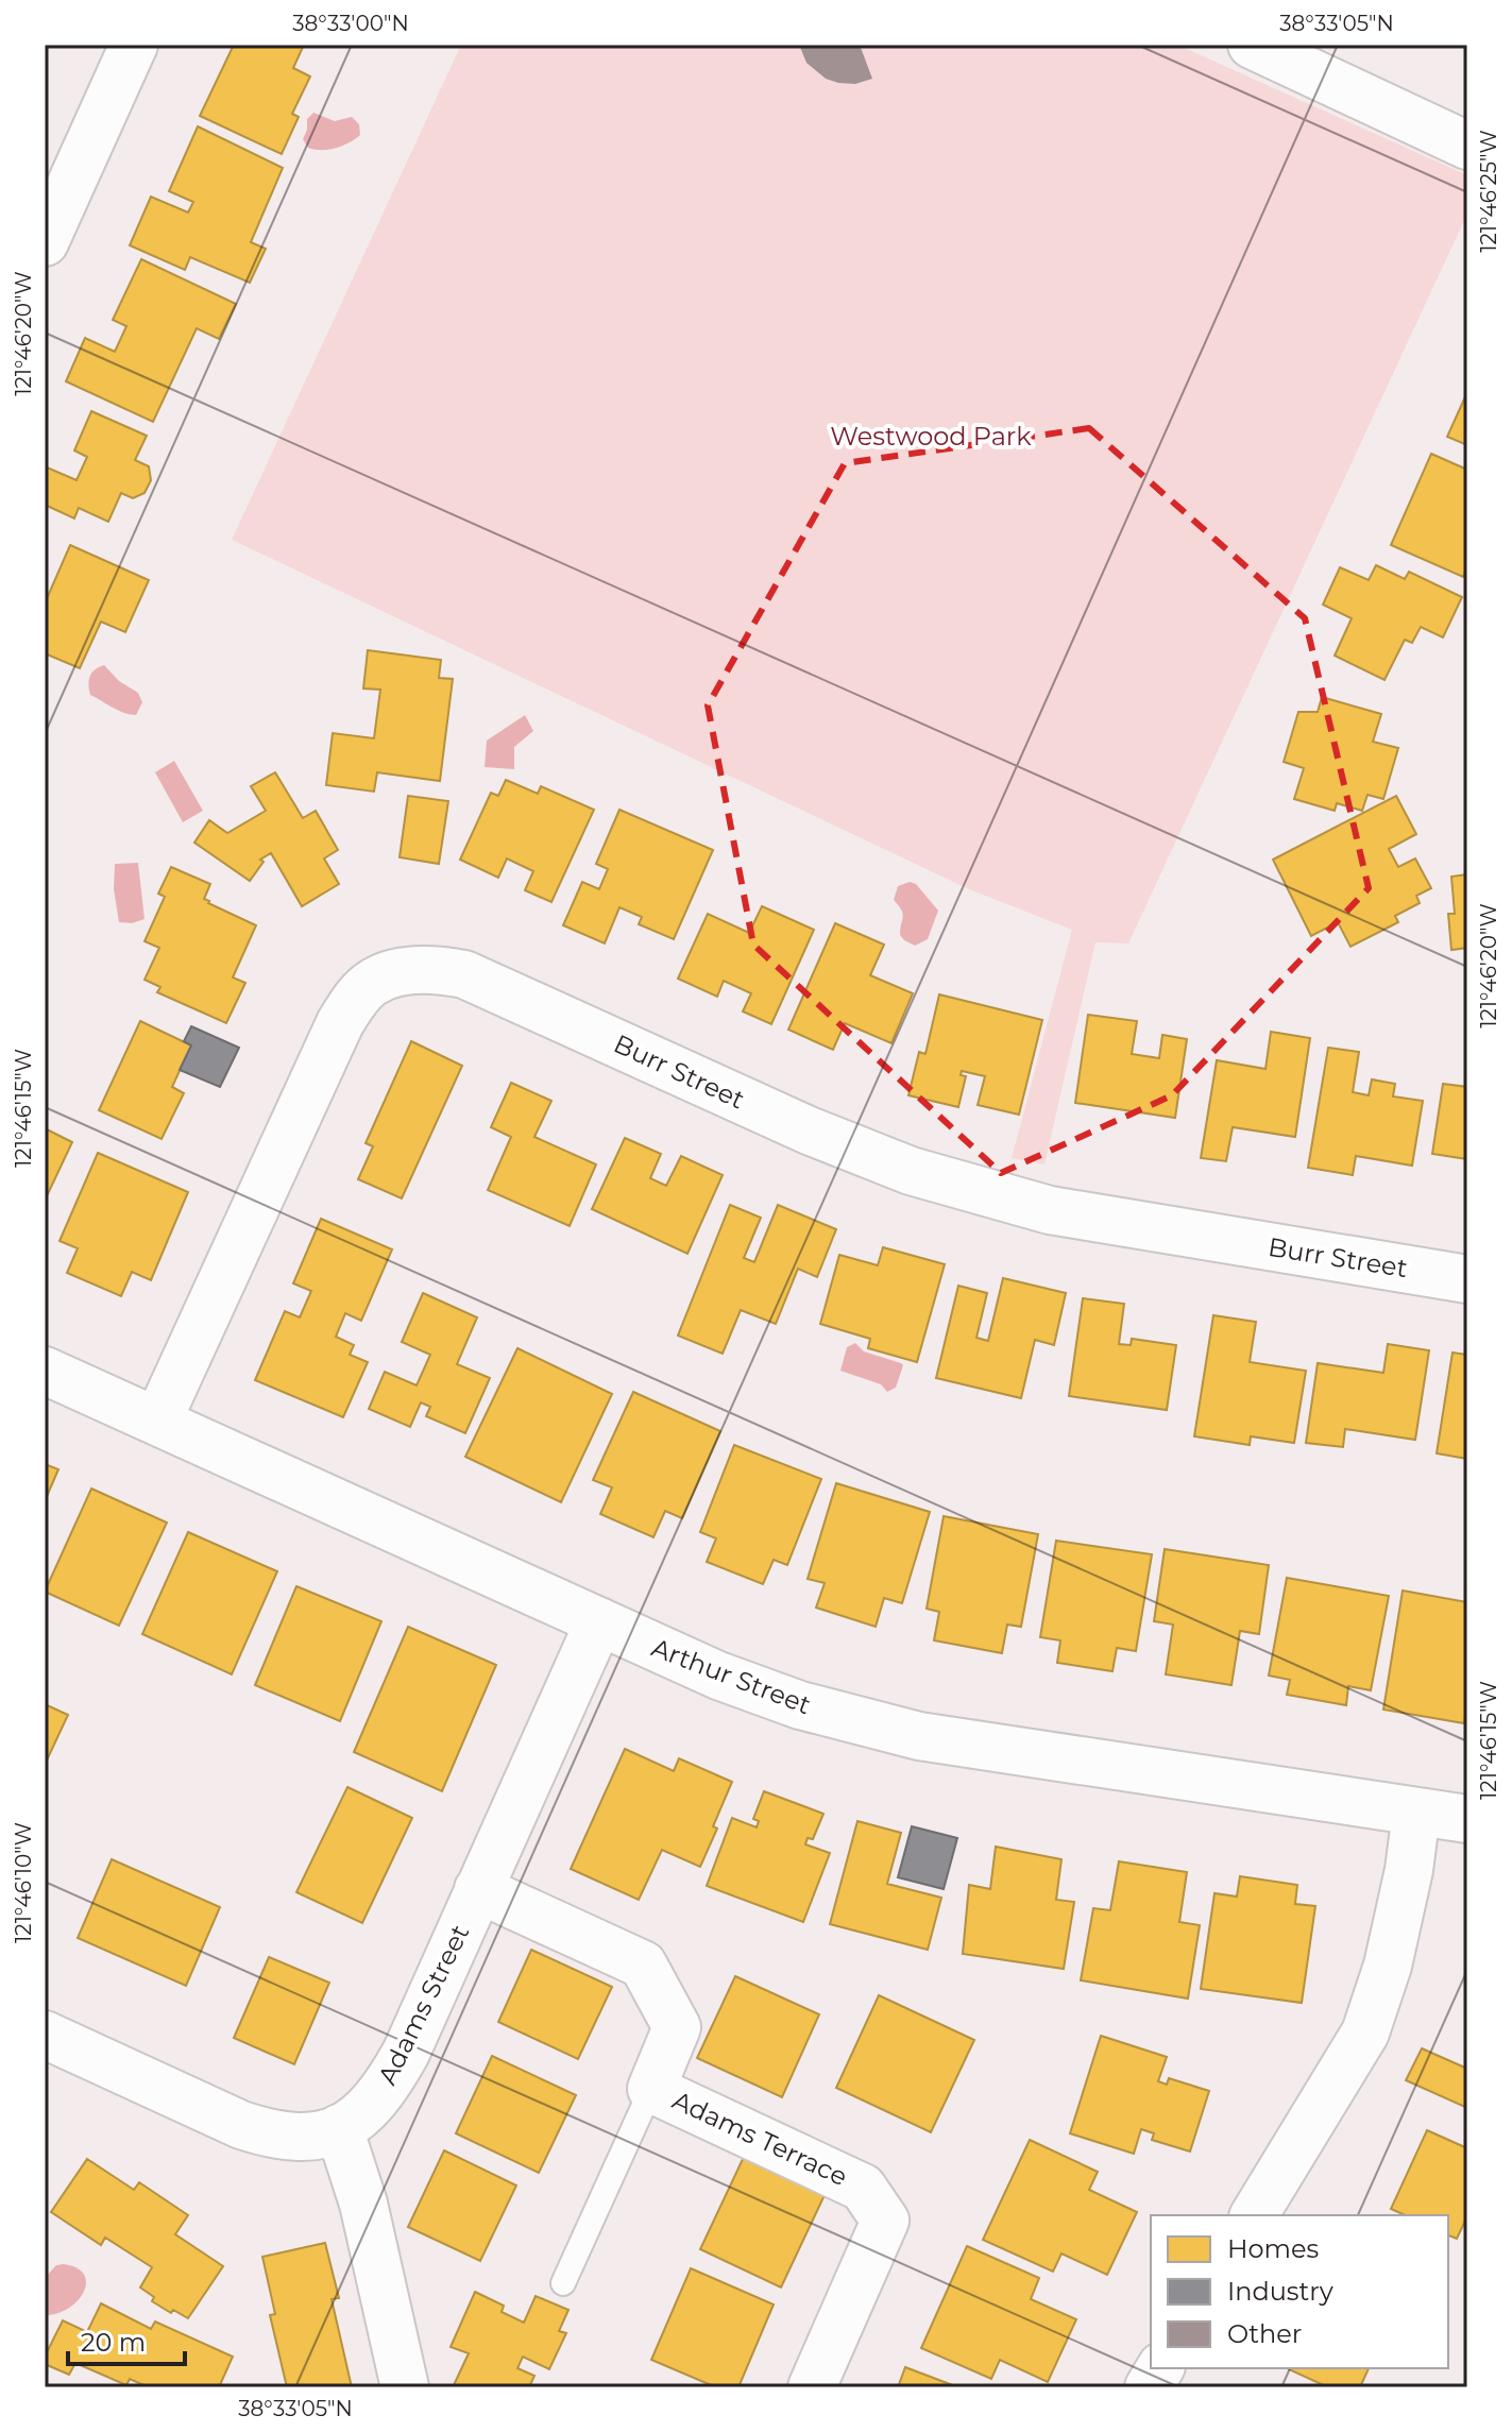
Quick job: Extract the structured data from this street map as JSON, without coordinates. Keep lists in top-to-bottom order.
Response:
{
  "streets": {
    "street": [
      "Burr Street",
      "Arthur Street",
      "Adams Street",
      "Adams Terrace"
    ]
  },
  "crossings": [
    ["Burr Street", "Arthur Street"],
    ["Arthur Street", "Adams Street"],
    ["Adams Street", "Adams Terrace"]
  ],
  "parks": ["Westwood Park"],
  "legend": ["Homes", "Industry", "Other"],
  "scale_bar": "20 m",
  "coordinates": [
    "38°33'00\"N",
    "38°33'05\"N",
    "121°46'25\"W",
    "121°46'20\"W",
    "121°46'15\"W",
    "121°46'10\"W"
  ]
}
